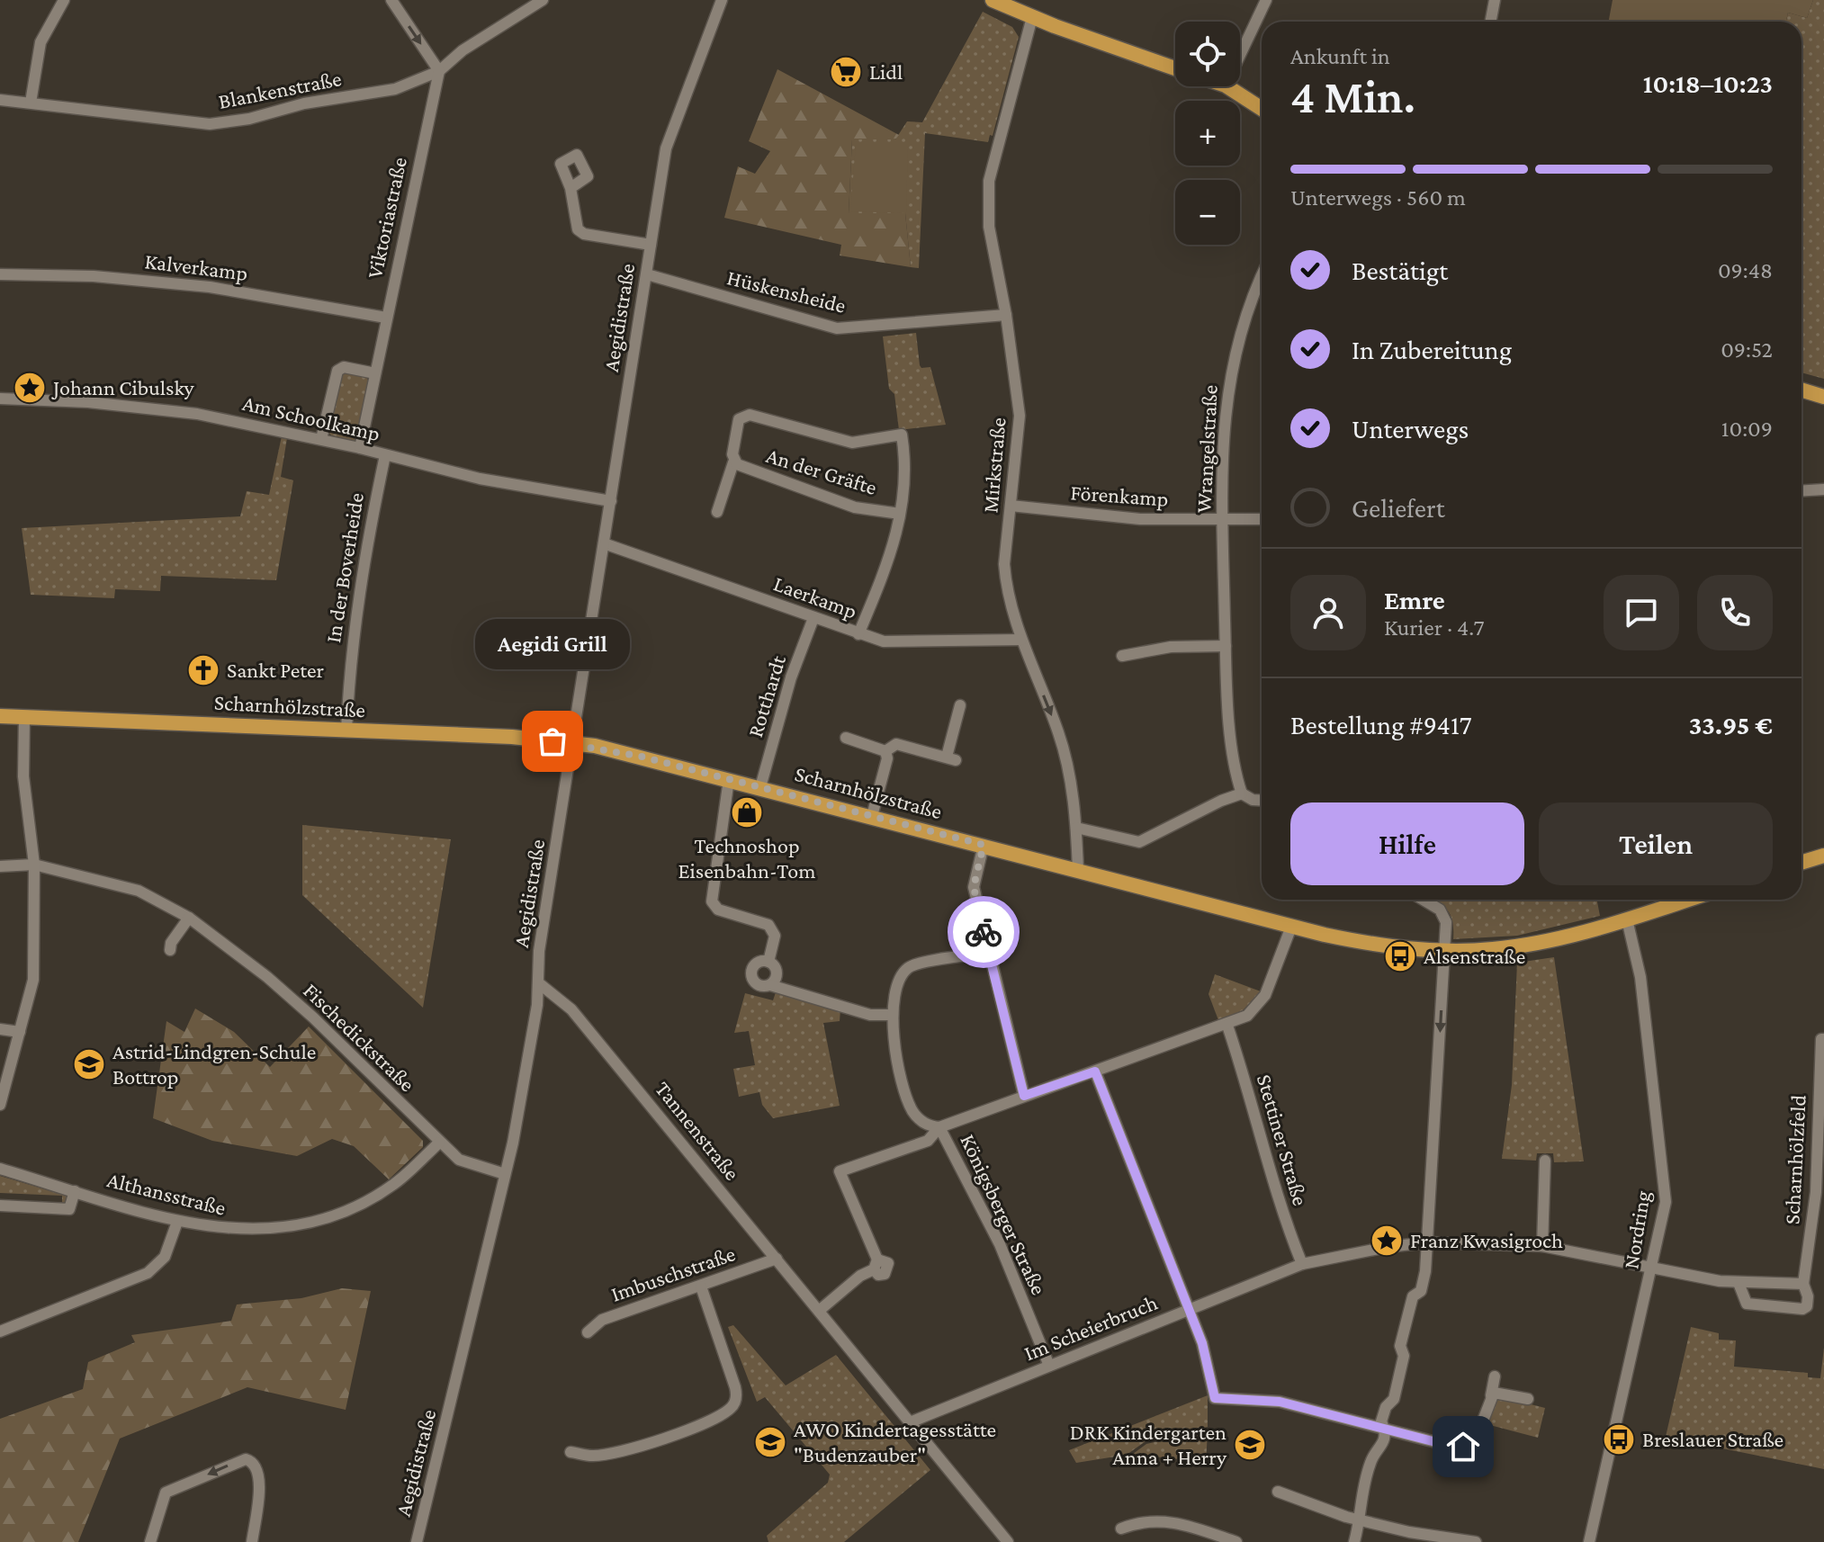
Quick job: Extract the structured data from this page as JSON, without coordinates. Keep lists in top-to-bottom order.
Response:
{
  "streets": {
    "main road": ["Scharnhölzstraße"],
    "street": [
      "Blankenstraße",
      "Viktoriastraße",
      "Kalverkamp",
      "Hüskensheide",
      "Aegidistraße",
      "Am Schoolkamp",
      "Wrangelstraße",
      "Mirkstraße",
      "An der Gräfte",
      "Förenkamp",
      "In der Boverheide",
      "Laerkamp",
      "Rotthardt",
      "Fischedickstraße",
      "Tannenstraße",
      "Stettiner Straße",
      "Scharnhölzfeld",
      "Althansstraße",
      "Königsberger Straße",
      "Nordring",
      "Imbuschstraße",
      "Im Scheierbruch"
    ]
  },
  "crossings": [
    ["Blankenstraße", "Viktoriastraße"],
    ["Viktoriastraße", "Kalverkamp"],
    ["Viktoriastraße", "Am Schoolkamp"],
    ["Hüskensheide", "Aegidistraße"],
    ["Hüskensheide", "Mirkstraße"],
    ["Aegidistraße", "Am Schoolkamp"],
    ["Aegidistraße", "Laerkamp"],
    ["Aegidistraße", "Scharnhölzstraße"],
    ["Aegidistraße", "Fischedickstraße"],
    ["Aegidistraße", "Tannenstraße"],
    ["Am Schoolkamp", "In der Boverheide"],
    ["Wrangelstraße", "Förenkamp"],
    ["Mirkstraße", "Förenkamp"],
    ["Mirkstraße", "Laerkamp"],
    ["Mirkstraße", "Scharnhölzstraße"],
    ["An der Gräfte", "Laerkamp"],
    ["In der Boverheide", "Scharnhölzstraße"],
    ["Laerkamp", "Rotthardt"],
    ["Rotthardt", "Scharnhölzstraße"],
    ["Scharnhölzstraße", "Nordring"],
    ["Fischedickstraße", "Althansstraße"],
    ["Tannenstraße", "Imbuschstraße"],
    ["Tannenstraße", "Im Scheierbruch"],
    ["Stettiner Straße", "Im Scheierbruch"],
    ["Königsberger Straße", "Im Scheierbruch"],
    ["Nordring", "Im Scheierbruch"]
  ],
  "places": {
    "supermarket": ["Lidl"],
    "place": ["Johann Cibulsky", "Franz Kwasigroch"],
    "church": ["Sankt Peter"],
    "other": ["Aegidi Grill"],
    "shop": ["Technoshop Eisenbahn-Tom"],
    "bus stop": ["Alsenstraße", "Breslauer Straße"],
    "school or university": ["Astrid-Lindgren-Schule Bottrop", "AWO Kindertagesstätte \"Budenzauber\"", "DRK Kindergarten Anna + Herry"]
  },
  "page": {
    "map_buttons": ["+", "−"],
    "heading": ["4 Min.", "Ankunft in", "10:18–10:23"],
    "panel": [
      "Emre",
      "Kurier · 4.7",
      "Bestellung #9417",
      "33.95 €"
    ],
    "bar": "Unterwegs · 560 m",
    "list": [
      ["Bestätigt", "09:48"],
      ["In Zubereitung", "09:52"],
      ["Unterwegs", "10:09"],
      "Geliefert"
    ],
    "bubble": "Aegidi Grill",
    "buttons": ["Hilfe", "Teilen"]
  }
}
